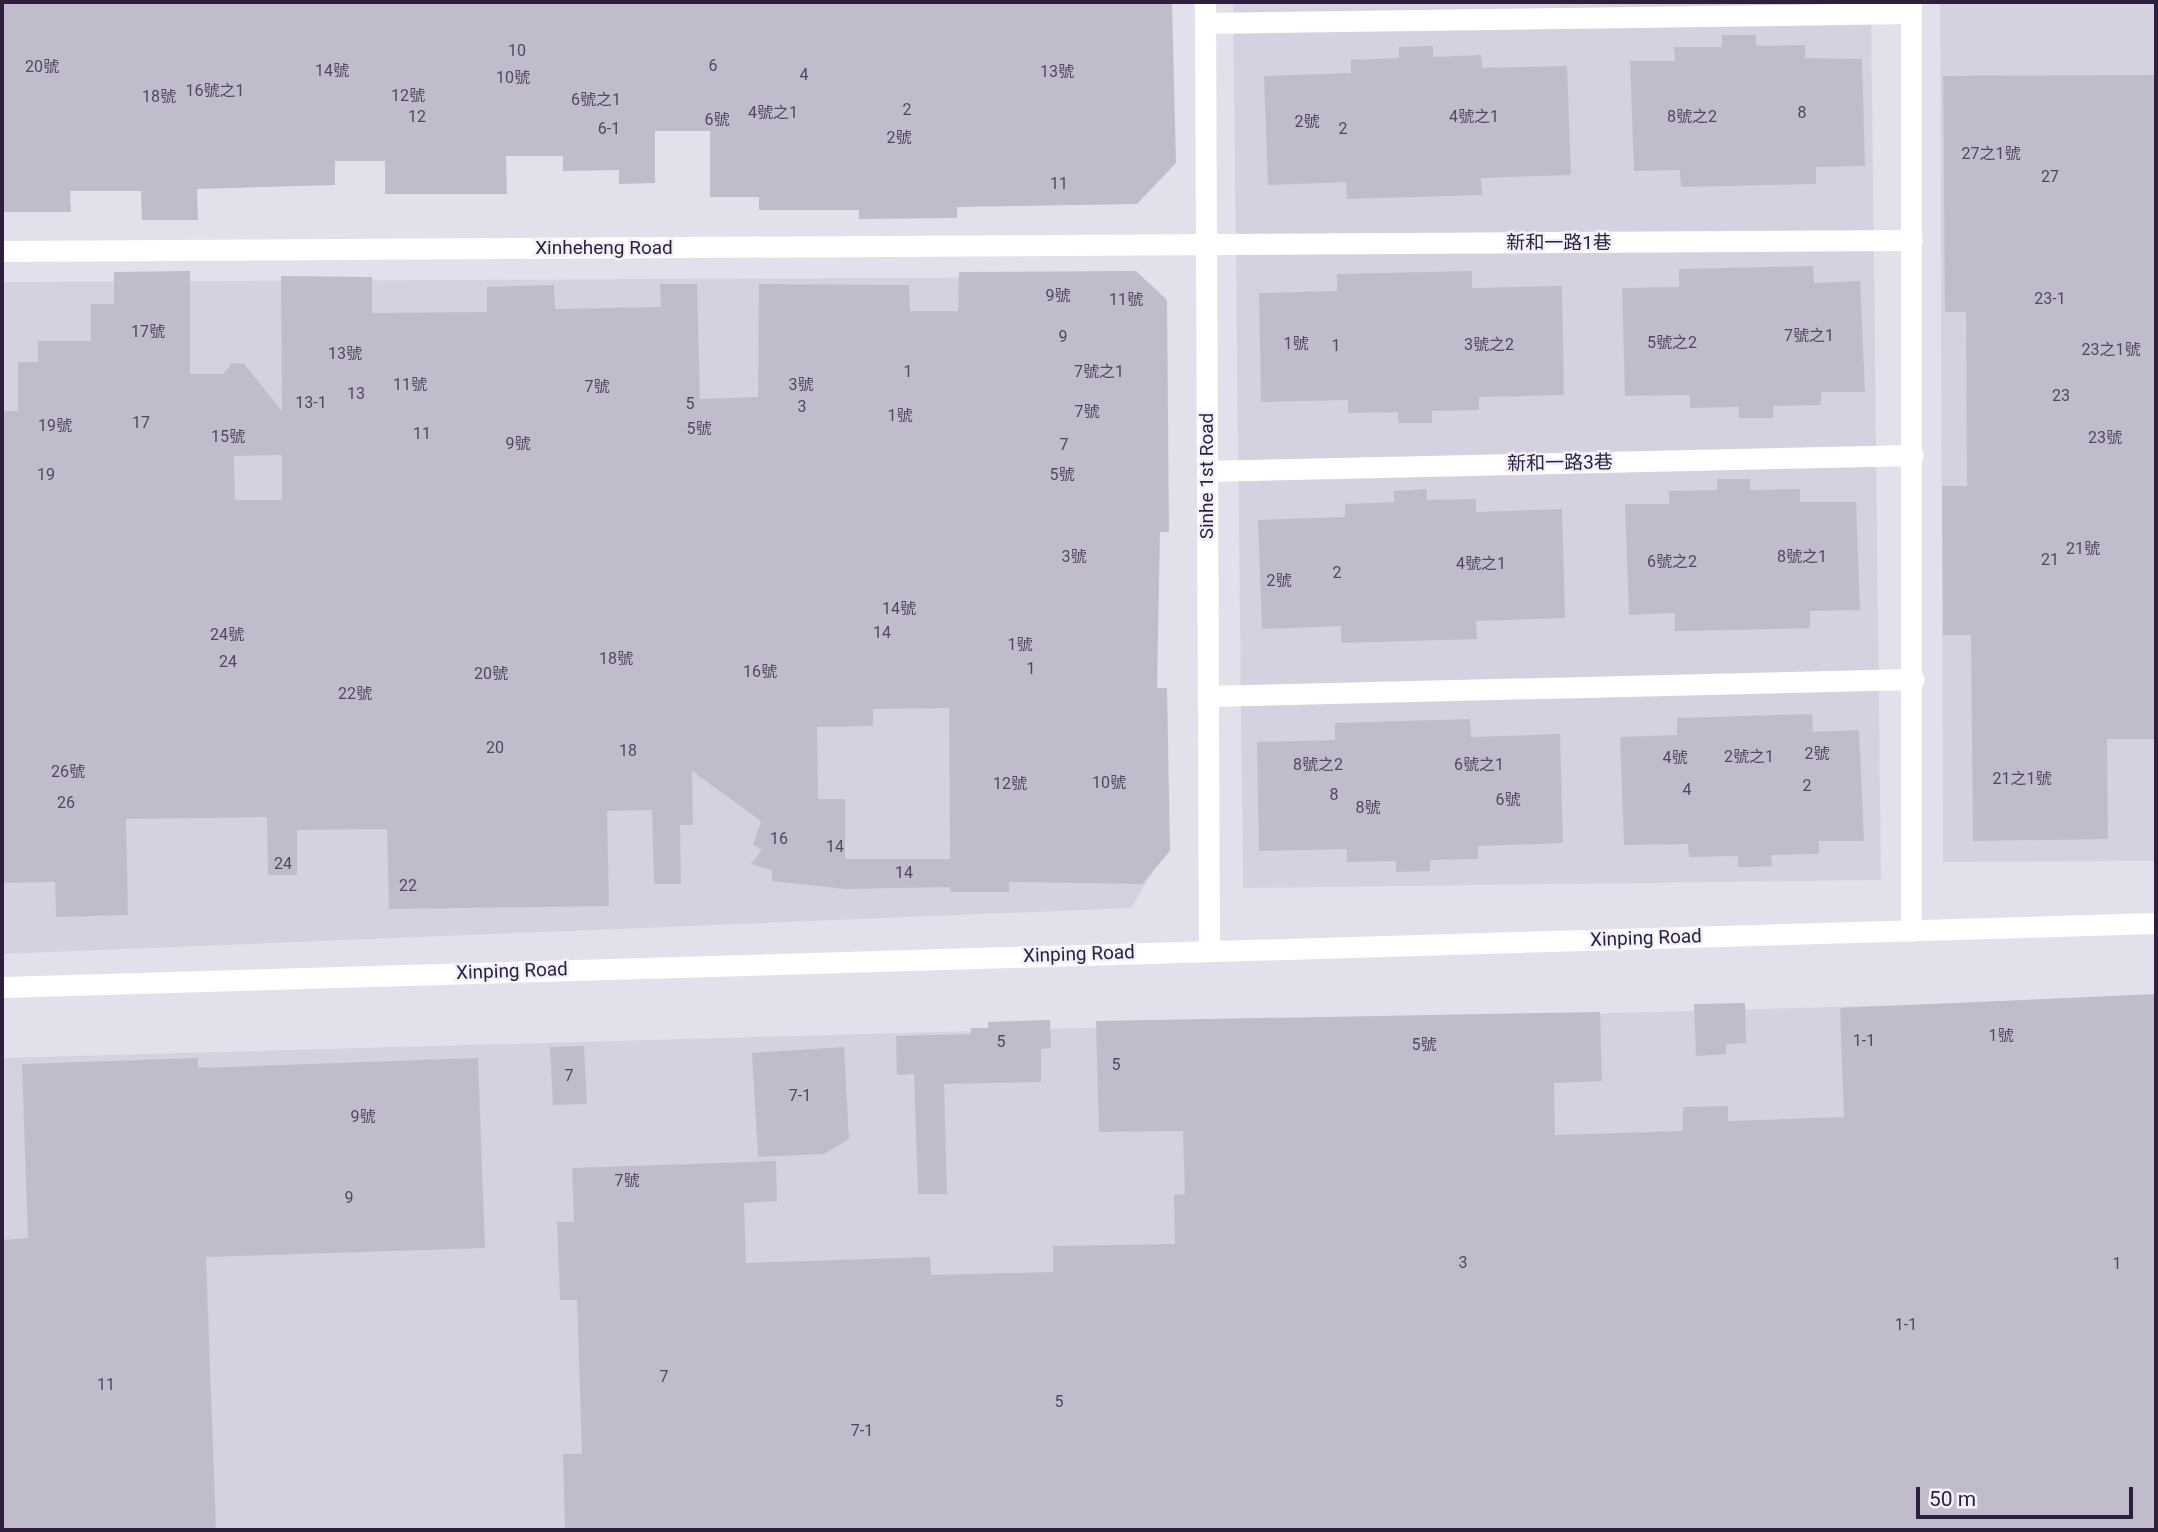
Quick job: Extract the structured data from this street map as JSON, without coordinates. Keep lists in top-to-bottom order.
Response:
{
  "streets": {
    "street": [
      "新和一路1巷",
      "Xinheheng Road",
      "新和一路3巷",
      "Sinhe 1st Road",
      "Xinping Road"
    ]
  },
  "crossings": [
    ["新和一路1巷", "Xinheheng Road"],
    ["新和一路1巷", "Sinhe 1st Road"],
    ["Xinheheng Road", "Sinhe 1st Road"],
    ["新和一路3巷", "Sinhe 1st Road"],
    ["Sinhe 1st Road", "Xinping Road"]
  ],
  "house_numbers": [
    "10",
    "6",
    "20號",
    "14號",
    "13號",
    "4",
    "10號",
    "16號之1",
    "12號",
    "18號",
    "6號之1",
    "2",
    "4號之1",
    "8",
    "12",
    "4號之1",
    "8號之2",
    "6號",
    "2號",
    "6-1",
    "2",
    "2號",
    "27之1號",
    "27",
    "11",
    "9號",
    "23-1",
    "11號",
    "17號",
    "7號之1",
    "9",
    "5號之2",
    "1號",
    "3號之2",
    "1",
    "23之1號",
    "13號",
    "1",
    "7號之1",
    "11號",
    "3號",
    "7號",
    "13",
    "23",
    "13-1",
    "5",
    "3",
    "7號",
    "1號",
    "17",
    "19號",
    "5號",
    "11",
    "15號",
    "23號",
    "9號",
    "7",
    "19",
    "5號",
    "21號",
    "3號",
    "8號之1",
    "21",
    "6號之2",
    "4號之1",
    "2",
    "2號",
    "14號",
    "14",
    "24號",
    "1號",
    "18號",
    "24",
    "1",
    "16號",
    "20號",
    "22號",
    "20",
    "18",
    "2號",
    "2號之1",
    "4號",
    "8號之2",
    "6號之1",
    "26號",
    "21之1號",
    "10號",
    "12號",
    "2",
    "4",
    "8",
    "6號",
    "26",
    "8號",
    "16",
    "14",
    "24",
    "14",
    "22",
    "1號",
    "1-1",
    "5",
    "5號",
    "5",
    "7",
    "7-1",
    "9號",
    "7號",
    "9",
    "3",
    "1",
    "1-1",
    "7",
    "11",
    "5",
    "7-1"
  ],
  "scale_bar": "50 m"
}
